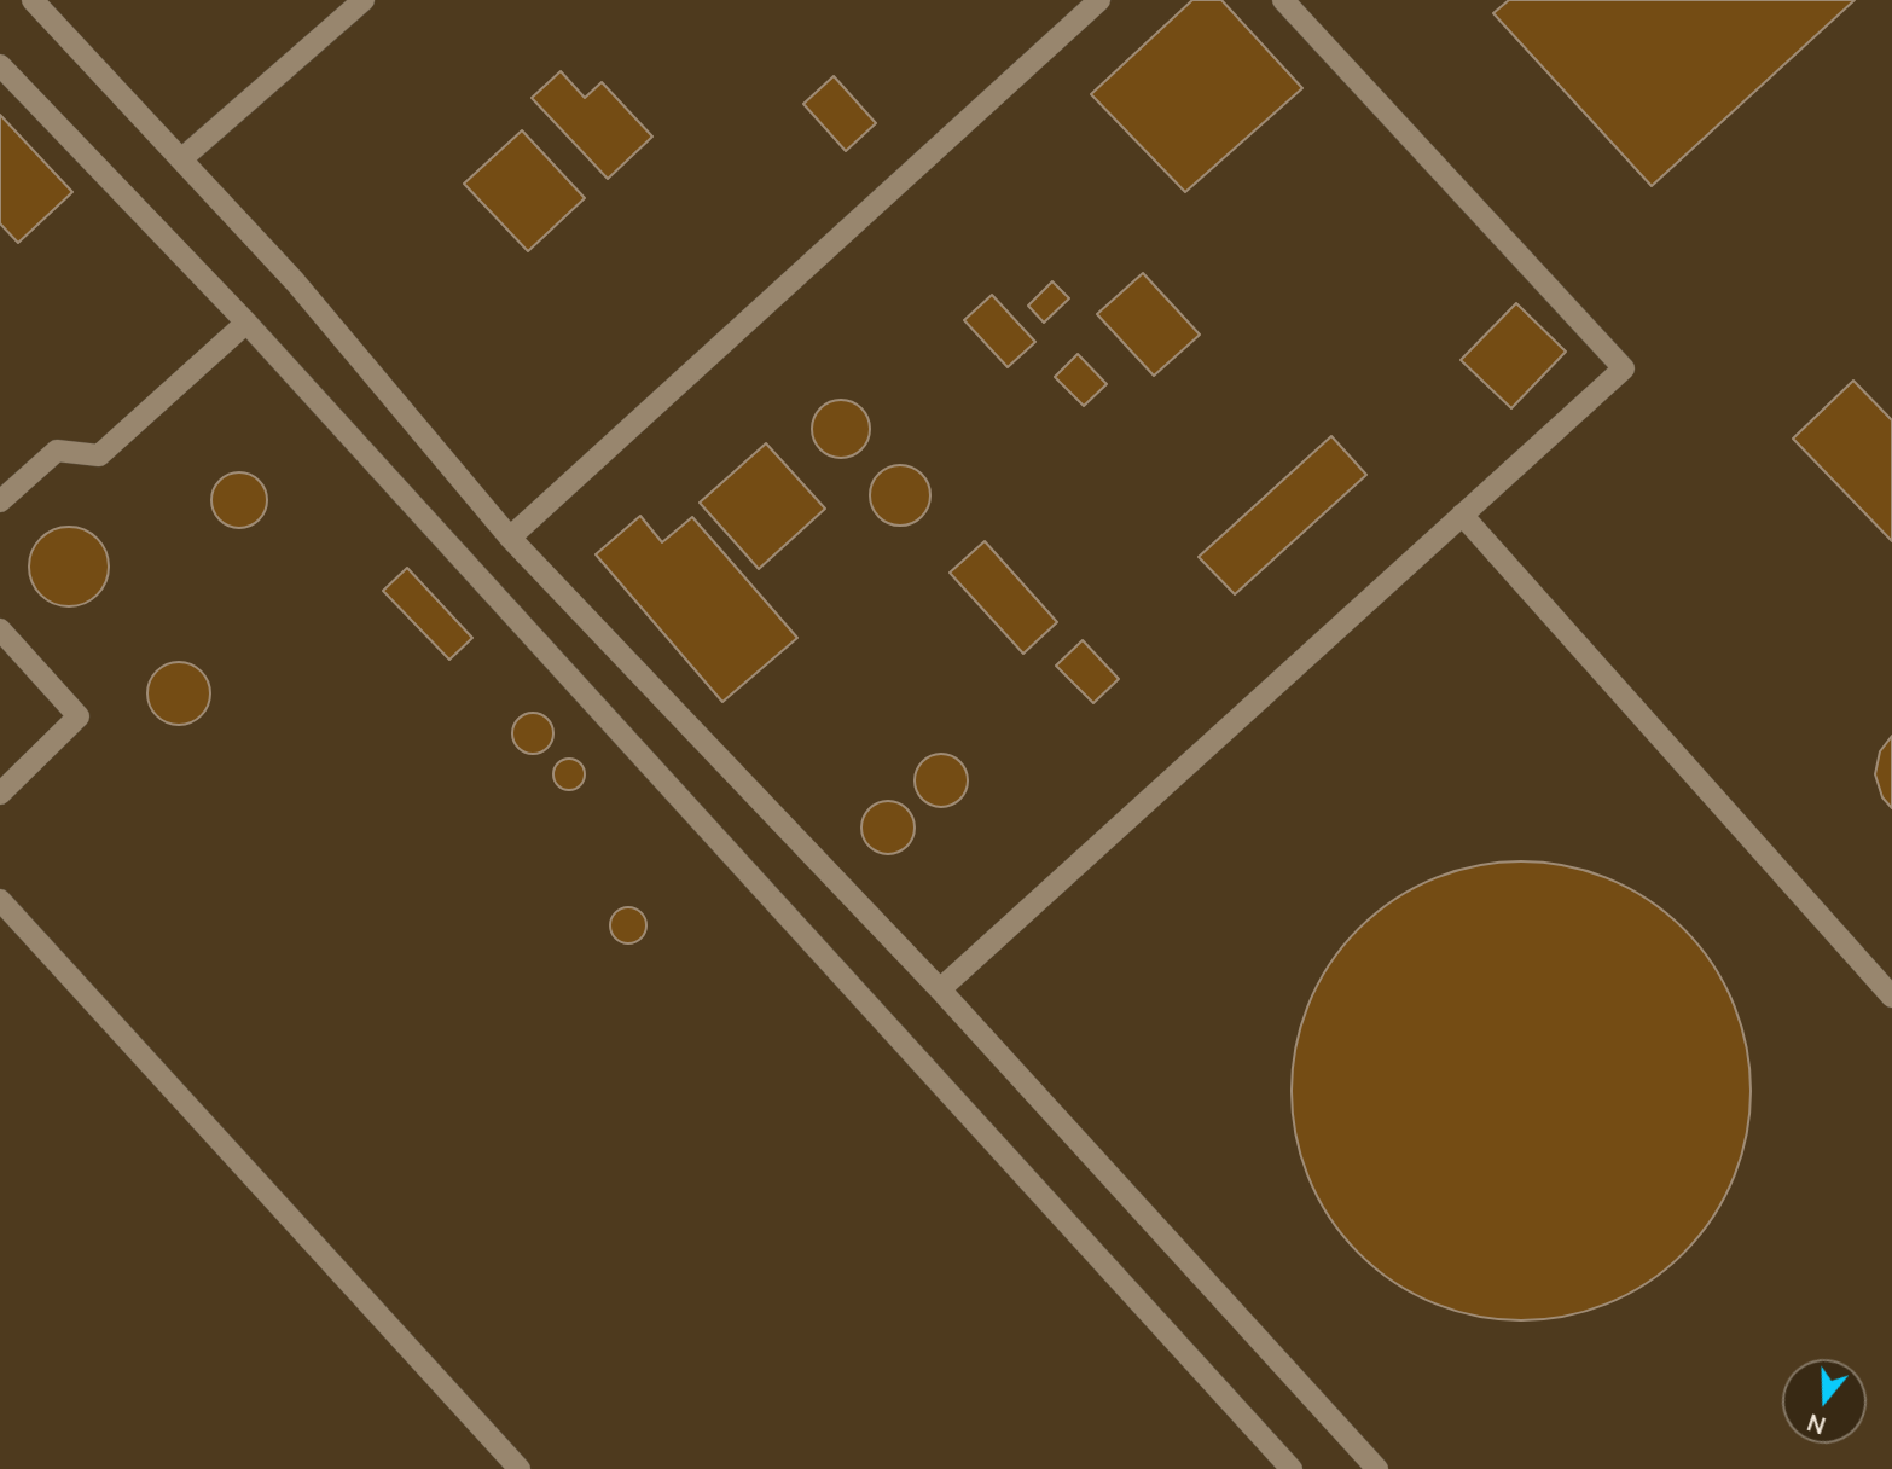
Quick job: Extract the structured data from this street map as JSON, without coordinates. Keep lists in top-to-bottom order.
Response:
{
  "north": "bottom"
}
